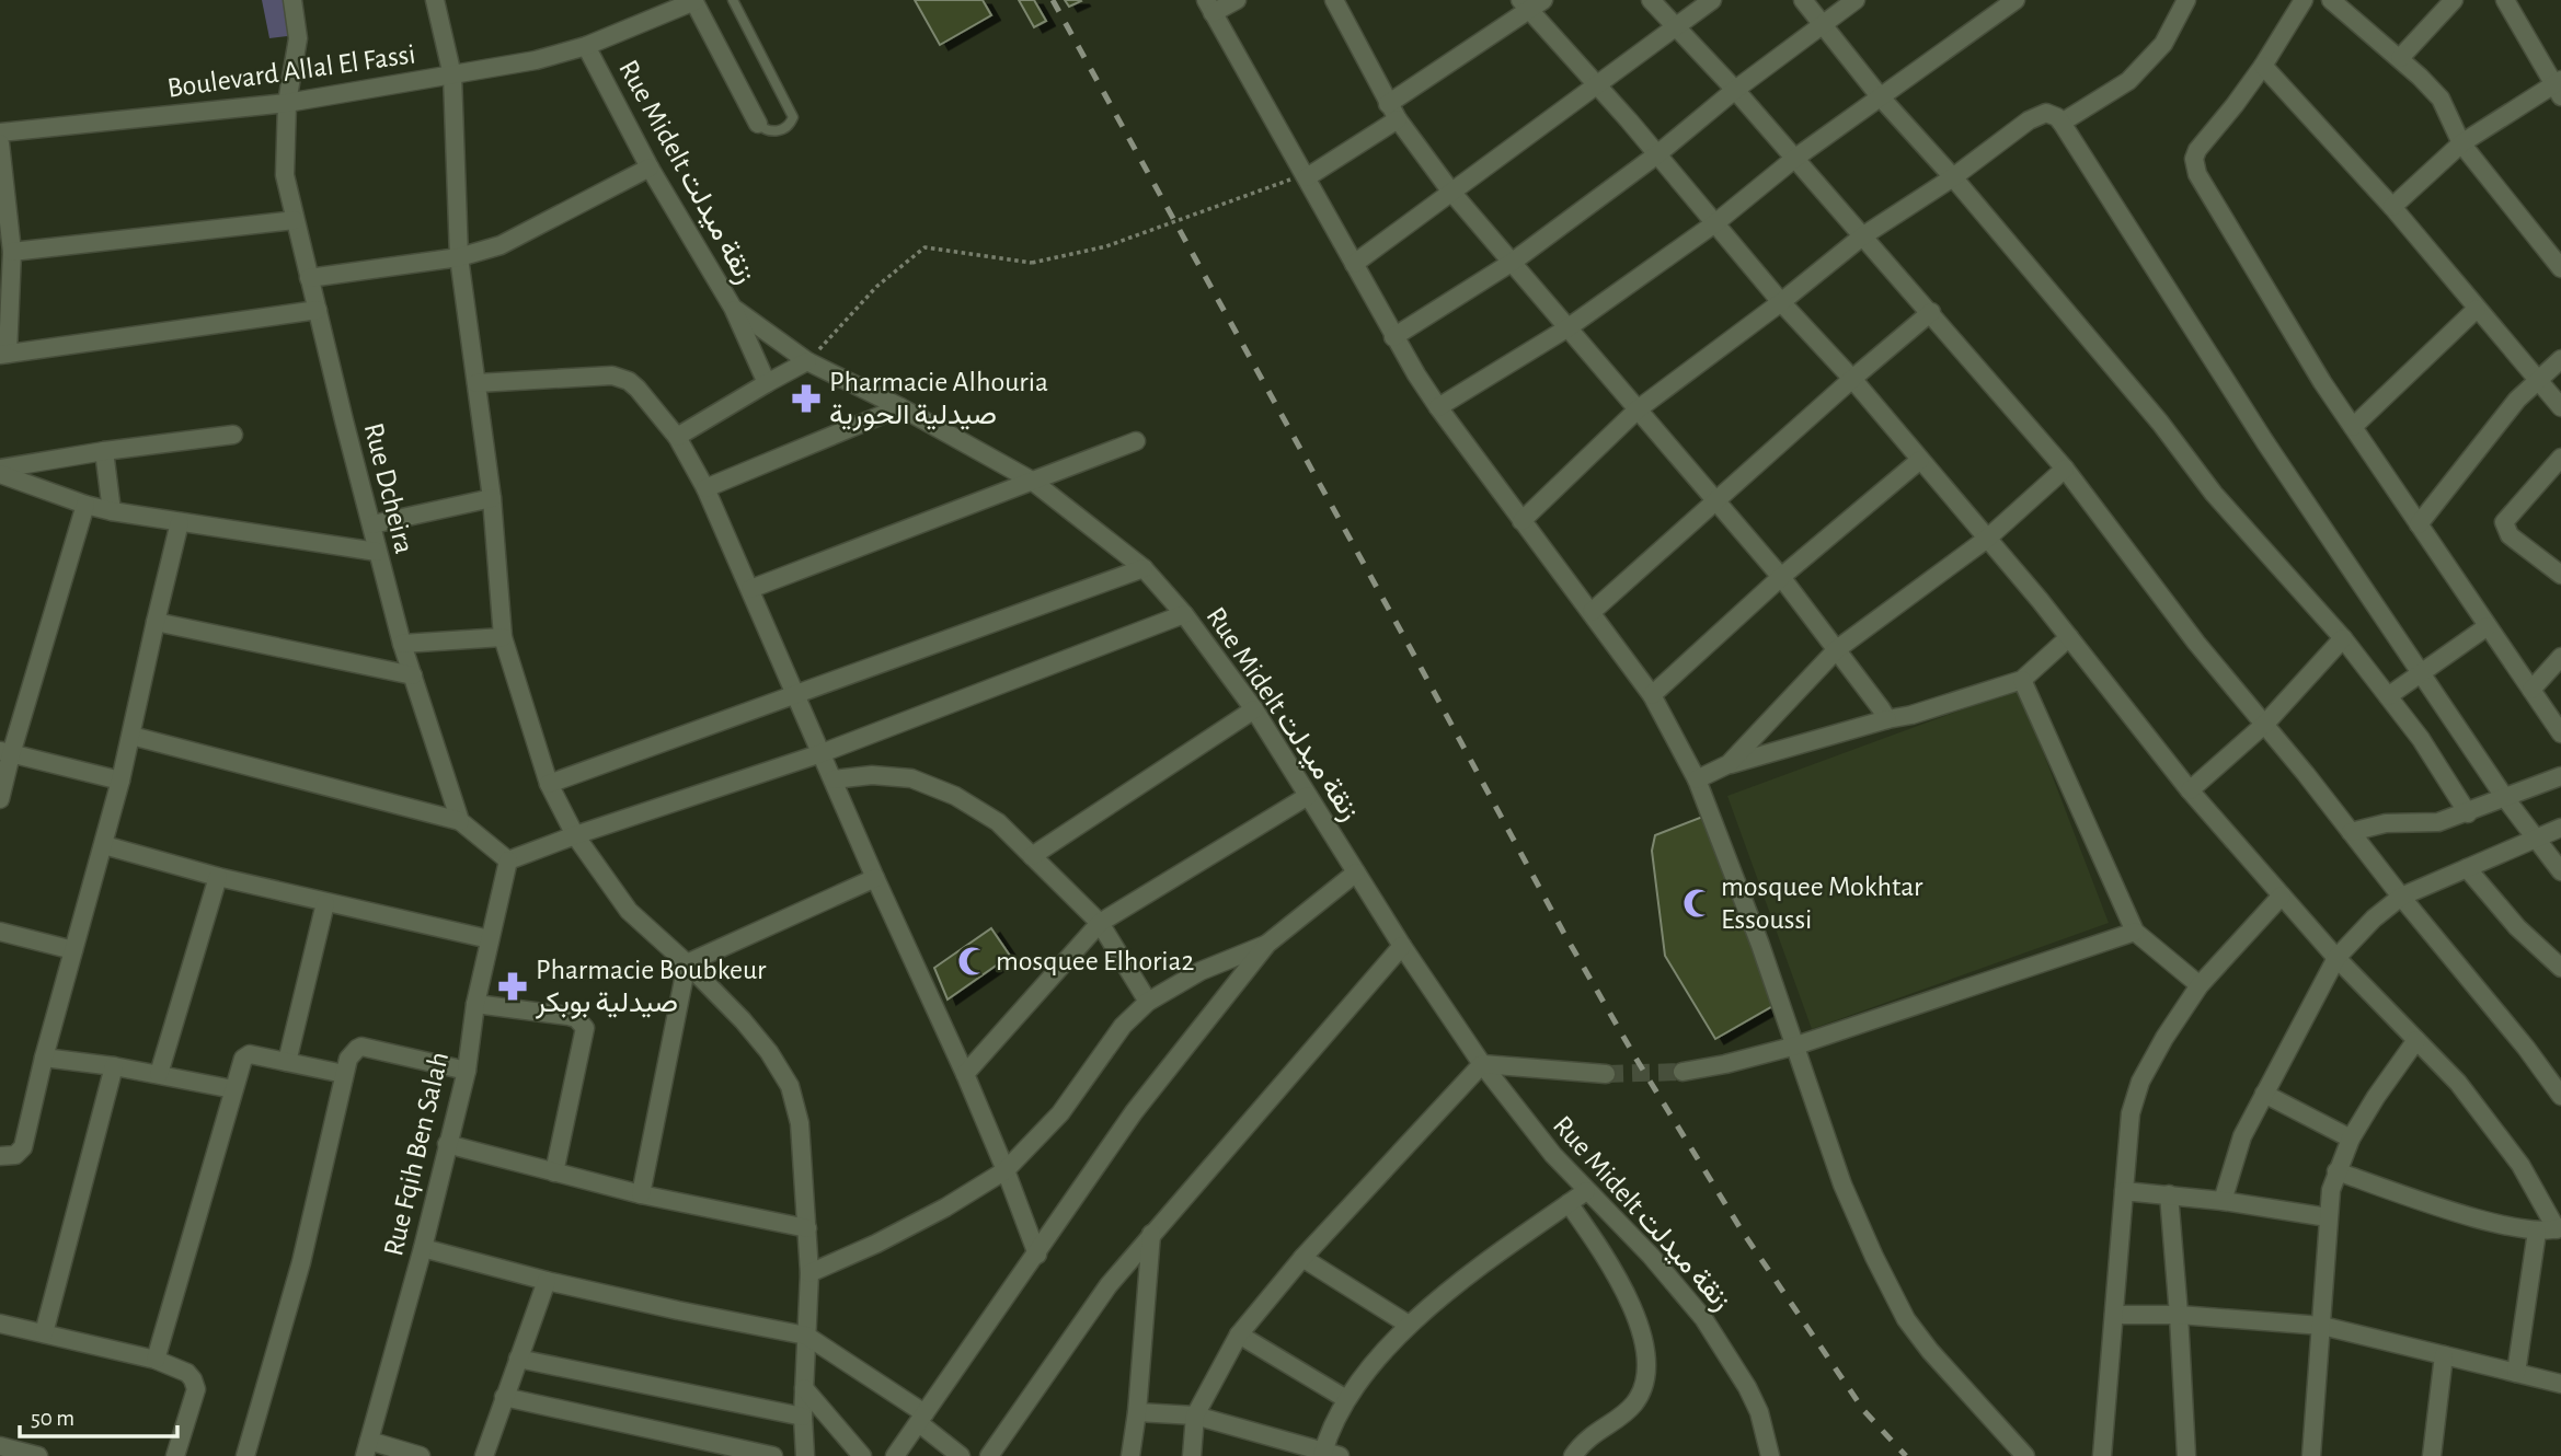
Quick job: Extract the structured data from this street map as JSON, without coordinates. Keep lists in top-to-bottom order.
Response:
{
  "streets": {
    "street": [
      "Boulevard Allal El Fassi",
      "Rue Midelt زنقة ميدلت",
      "Rue Dcheira",
      "Rue Fqih Ben Salah"
    ]
  },
  "crossings": [
    ["Boulevard Allal El Fassi", "Rue Midelt زنقة ميدلت"],
    ["Boulevard Allal El Fassi", "Rue Dcheira"]
  ],
  "places": {
    "pharmacy": ["Pharmacie Alhouria صيدلية الحورية", "Pharmacie Boubkeur صيدلية بوبكر"],
    "mosque": ["mosquee Mokhtar Essoussi", "mosquee Elhoria2"]
  },
  "scale_bar": "50 m"
}
